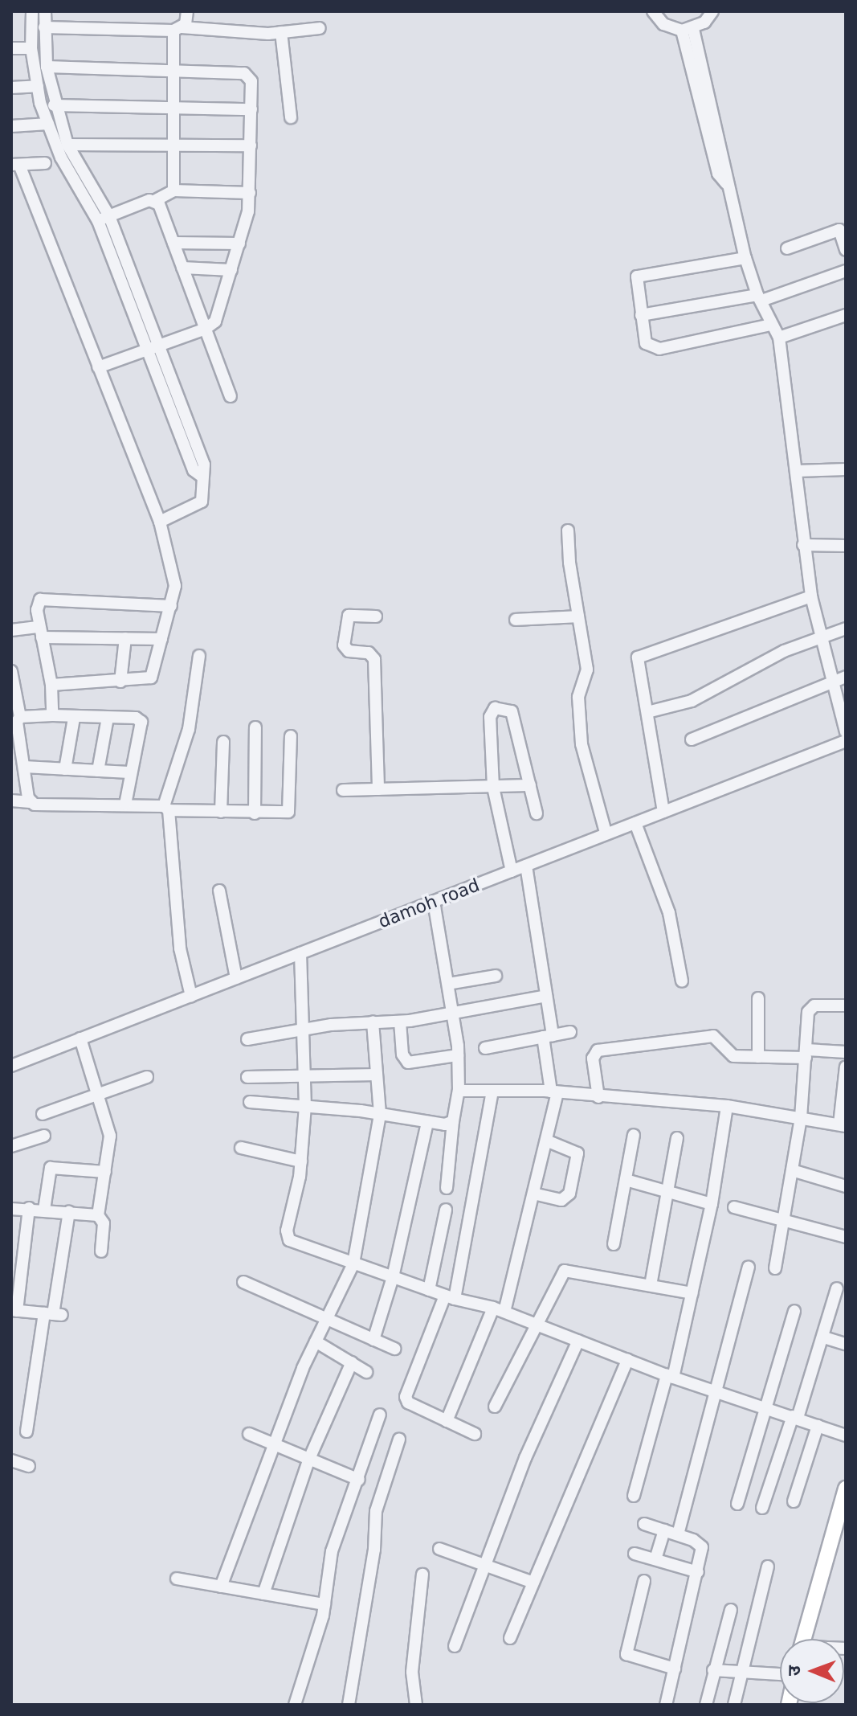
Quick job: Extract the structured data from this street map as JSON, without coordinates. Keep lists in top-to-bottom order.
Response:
{
  "streets": {
    "street": ["damoh road"]
  },
  "north": "left"
}
